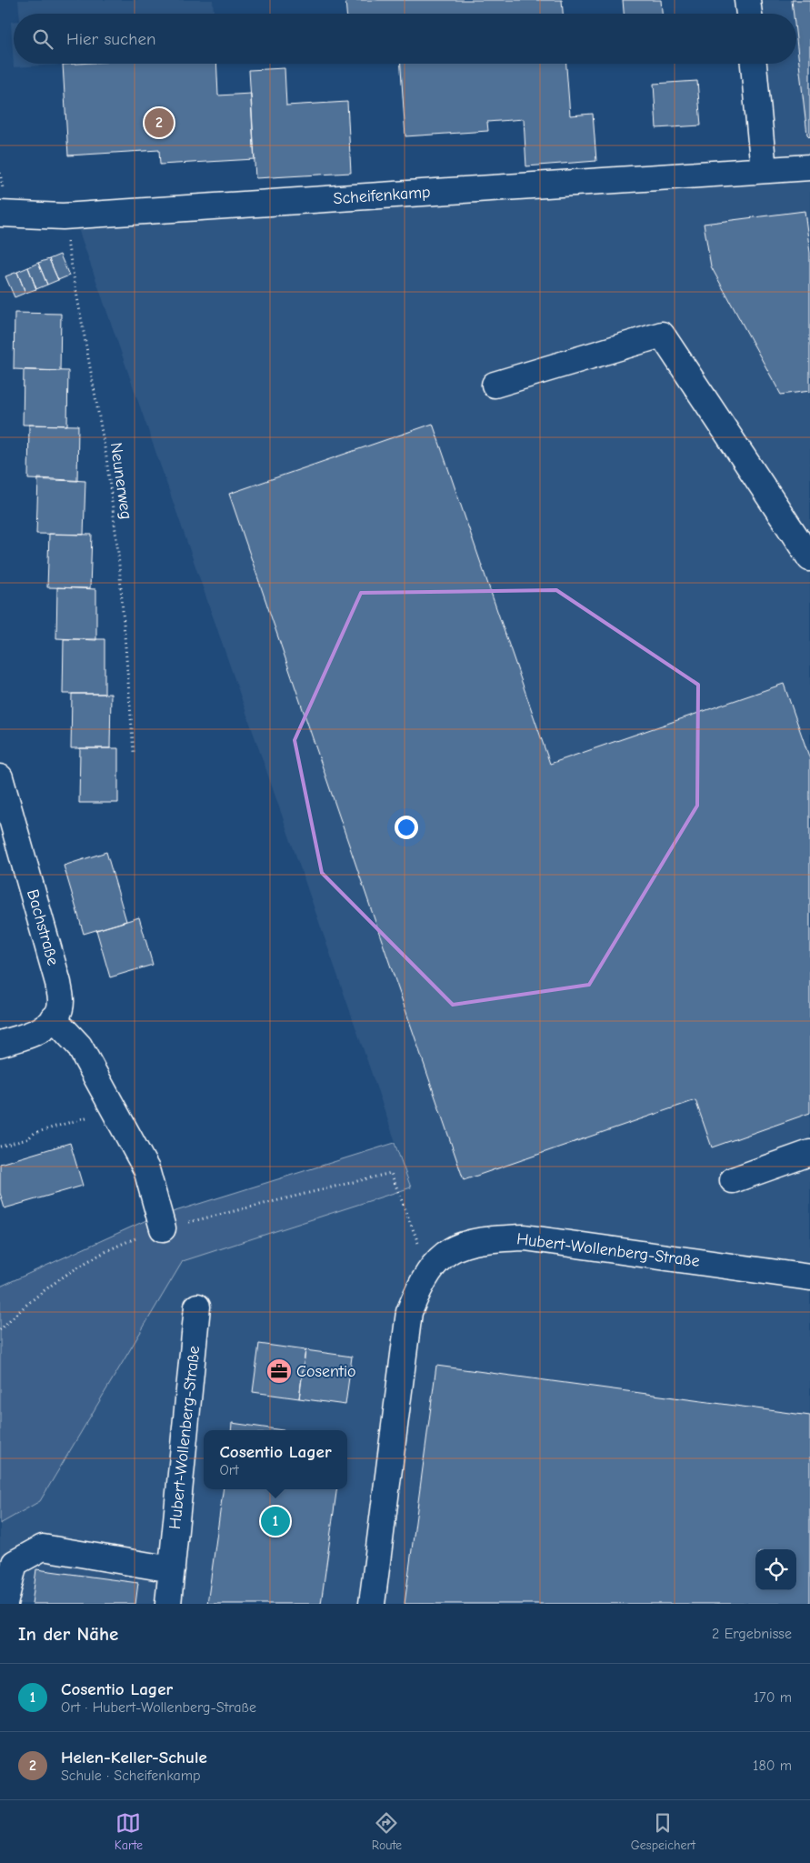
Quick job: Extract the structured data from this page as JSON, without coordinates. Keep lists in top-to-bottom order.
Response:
{
  "streets": {
    "street": ["Scheifenkamp", "Bachstraße", "Hubert-Wollenberg-Straße"],
    "path": ["Neunerweg"]
  },
  "crossings": [
    ["Scheifenkamp", "Neunerweg"]
  ],
  "places": {
    "office": ["Cosentio"]
  },
  "page": {
    "search": "Hier suchen",
    "pins": ["2", "1"],
    "popup": ["Cosentio Lager", "Ort"],
    "heading": ["In der Nähe", "2 Ergebnisse"],
    "list": [
      {
        "mark": "1",
        "name": "Cosentio Lager",
        "note": "Ort · Hubert-Wollenberg-Straße",
        "value": "170 m"
      },
      {
        "mark": "2",
        "name": "Helen-Keller-Schule",
        "note": "Schule · Scheifenkamp",
        "value": "180 m"
      }
    ],
    "nav": ["Karte", "Route", "Gespeichert"]
  }
}
